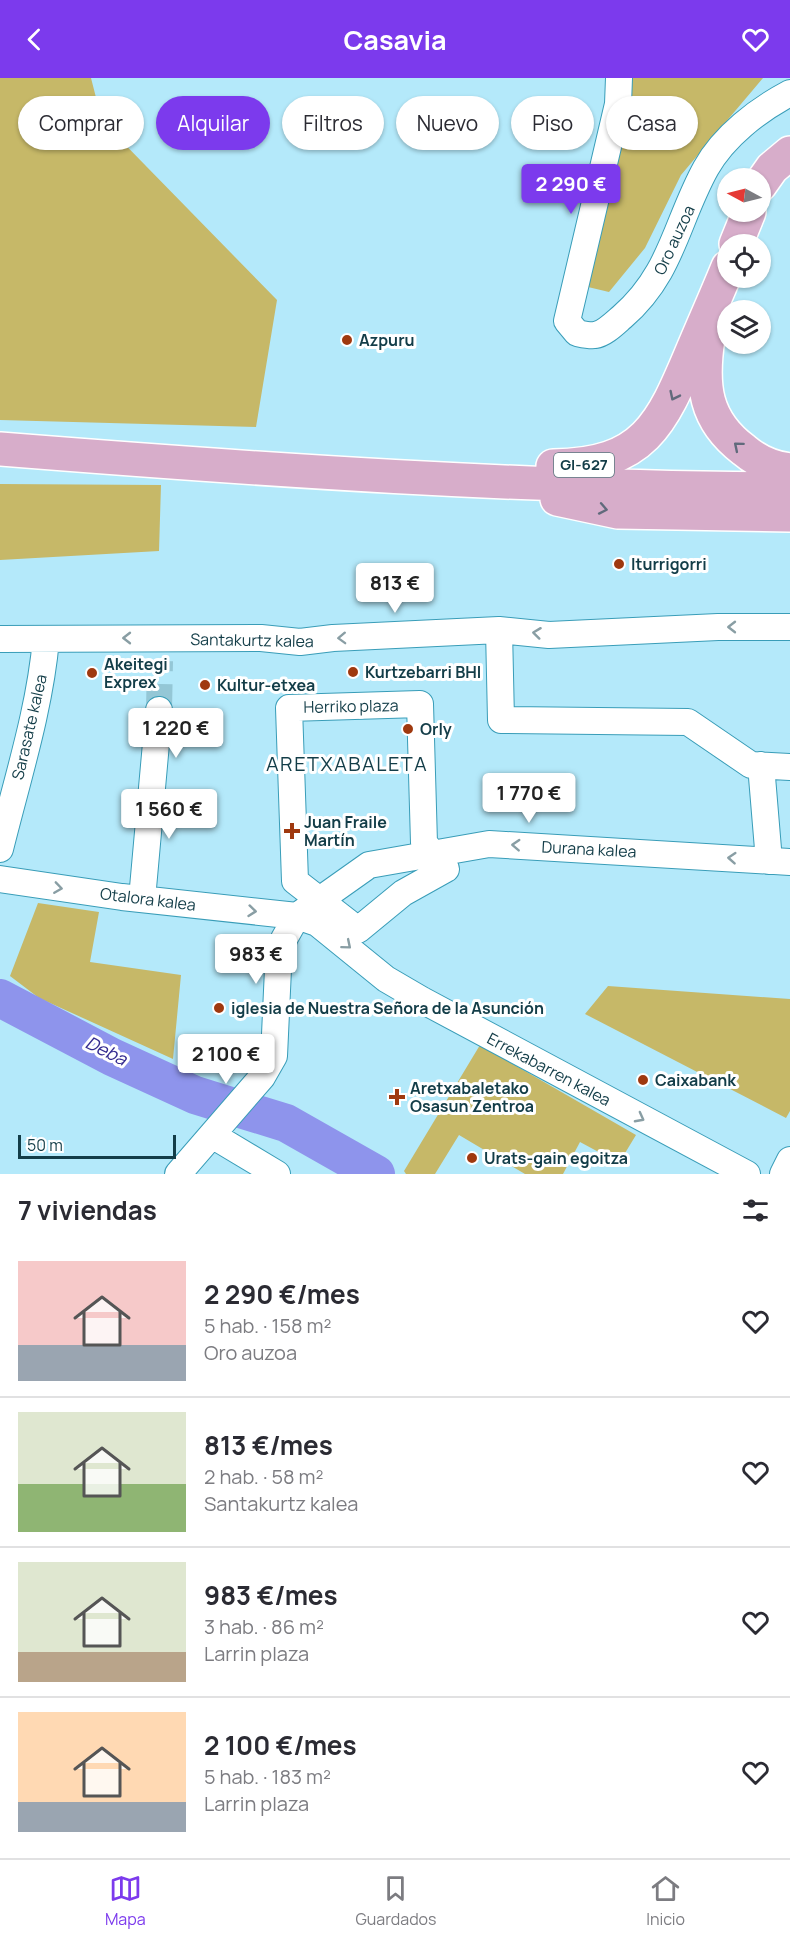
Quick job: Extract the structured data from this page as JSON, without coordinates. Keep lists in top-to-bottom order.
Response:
{
  "streets": {
    "main road": ["GI-627"],
    "street": [
      "Oro auzoa",
      "Santakurtz kalea",
      "Herriko plaza",
      "Sarasate kalea",
      "Durana kalea",
      "Otalora kalea",
      "Errekabarren kalea"
    ]
  },
  "crossings": [
    ["Santakurtz kalea", "Sarasate kalea"],
    ["Herriko plaza", "Durana kalea"],
    ["Durana kalea", "Otalora kalea"],
    ["Durana kalea", "Errekabarren kalea"],
    ["Otalora kalea", "Errekabarren kalea"]
  ],
  "one_way": [
    "Santakurtz kalea",
    "Durana kalea",
    "Otalora kalea",
    "Errekabarren kalea"
  ],
  "districts": ["ARETXABALETA"],
  "water": ["Deba"],
  "places": {
    "other": [
      "Azpuru",
      "Iturrigorri",
      "Kurtzebarri BHI",
      "Akeitegi Exprex",
      "Kultur-etxea",
      "Orly",
      "iglesia de Nuestra Señora de la Asunción",
      "Caixabank",
      "Urats-gain egoitza"
    ],
    "health": ["Juan Fraile Martín", "Aretxabaletako Osasun Zentroa"]
  },
  "scale_bar": "50 m",
  "north": "left",
  "page": {
    "header": "Casavia",
    "chip": [
      "Comprar",
      "Alquilar",
      "Filtros",
      "Nuevo",
      "Piso",
      "Casa"
    ],
    "price": [
      "2 290 €",
      "813 €",
      "1 220 €",
      "1 770 €",
      "1 560 €",
      "983 €",
      "2 100 €"
    ],
    "scale": "50 m",
    "heading": "7 viviendas",
    "list": [
      {
        "name": "2 290 €/mes",
        "note": "5 hab. · 158 m² · Oro auzoa"
      },
      {
        "name": "813 €/mes",
        "note": "2 hab. · 58 m² · Santakurtz kalea"
      },
      {
        "name": "983 €/mes",
        "note": "3 hab. · 86 m² · Larrin plaza"
      },
      {
        "name": "2 100 €/mes",
        "note": "5 hab. · 183 m² · Larrin plaza"
      }
    ],
    "tabs": ["Mapa", "Guardados", "Inicio"]
  }
}
